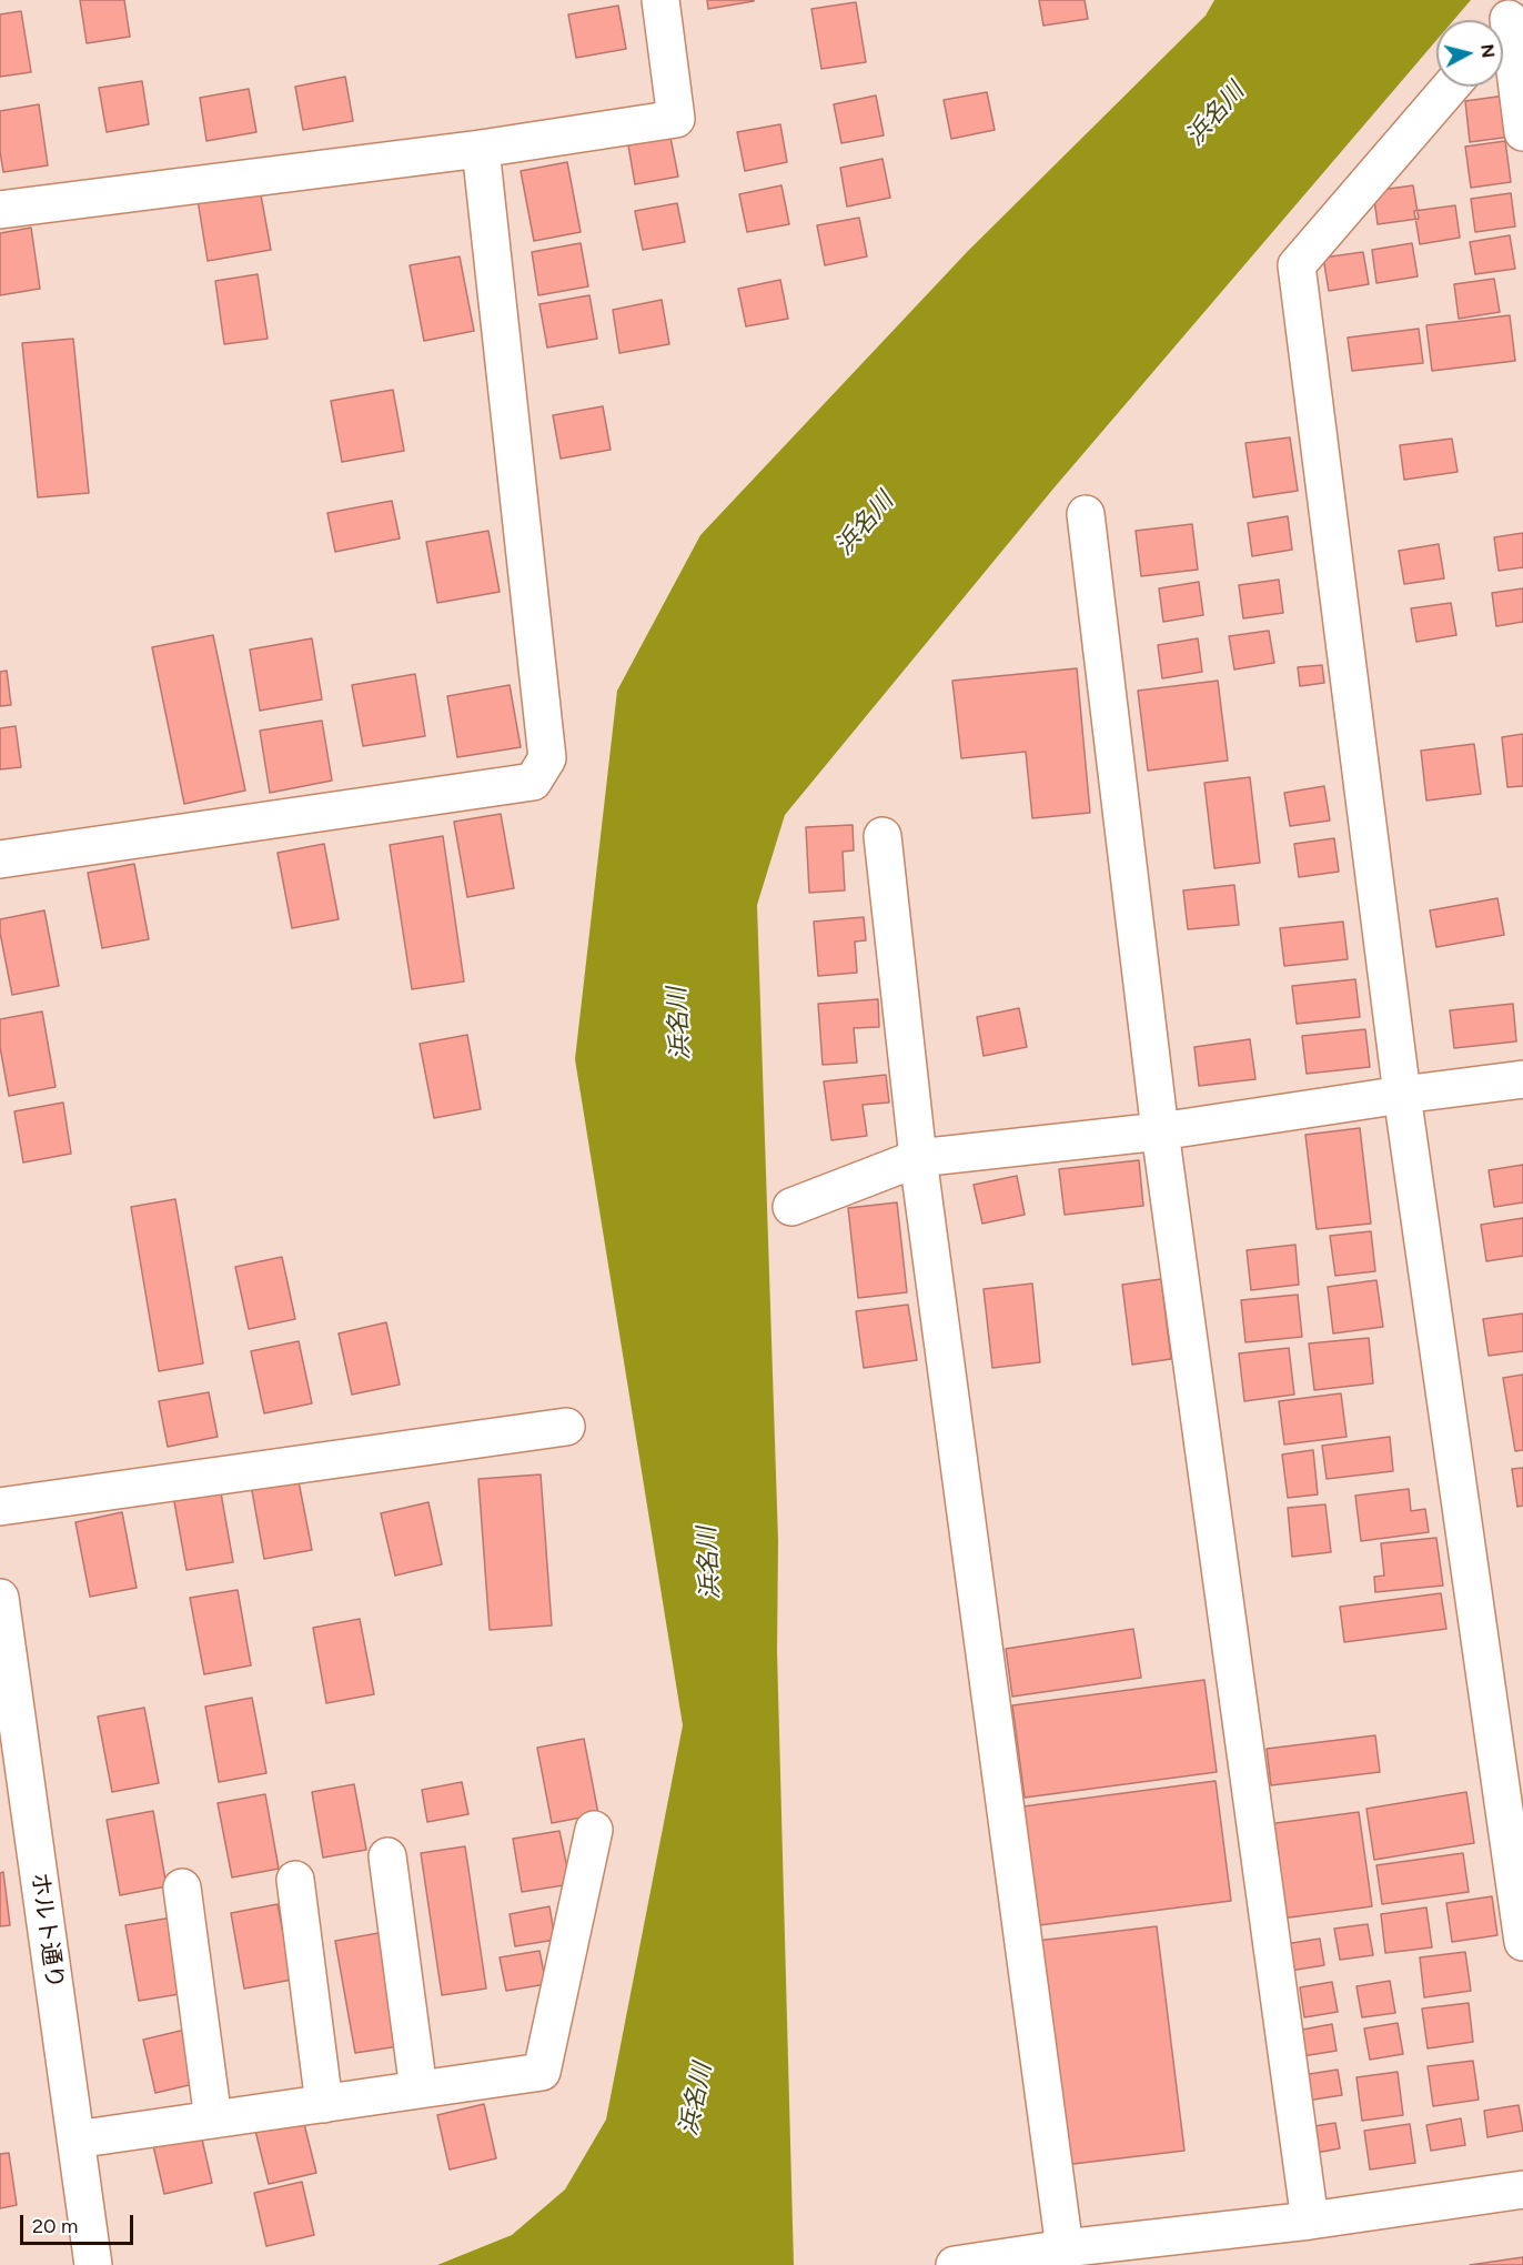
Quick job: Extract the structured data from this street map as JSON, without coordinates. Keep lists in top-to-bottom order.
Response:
{
  "streets": {
    "street": ["ホルト通り"]
  },
  "water": ["浜名川"],
  "scale_bar": "20 m",
  "north": "right"
}
